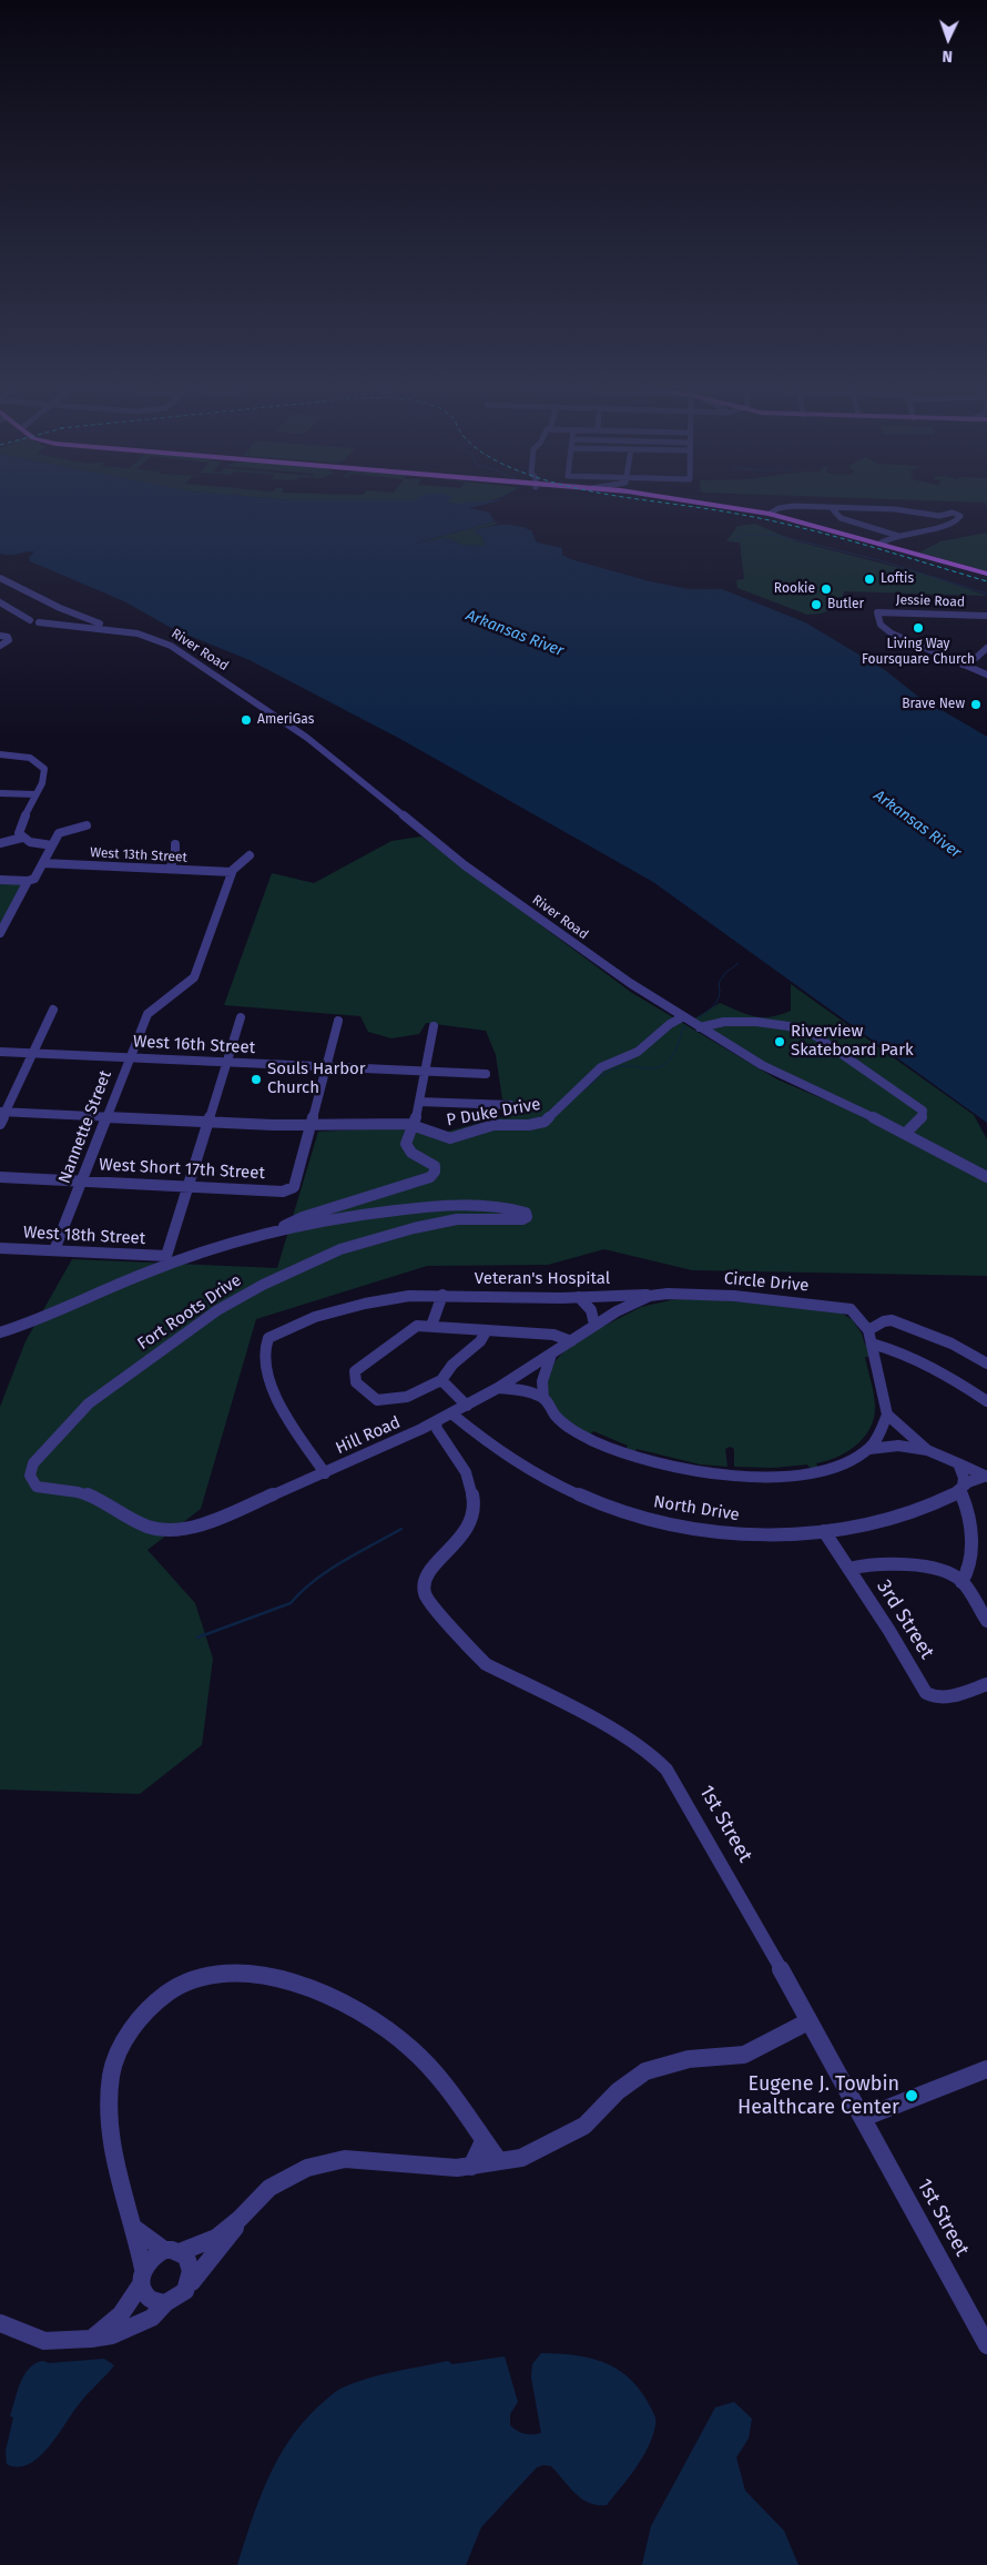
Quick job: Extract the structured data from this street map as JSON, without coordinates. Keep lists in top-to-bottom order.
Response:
{
  "streets": {
    "street": [
      "Jessie Road",
      "River Road",
      "West 13th Street",
      "West 16th Street",
      "P Duke Drive",
      "Nannette Street",
      "West Short 17th Street",
      "West 18th Street",
      "Veteran's Hospital",
      "Circle Drive",
      "Fort Roots Drive",
      "Hill Road",
      "North Drive",
      "3rd Street",
      "1st Street"
    ]
  },
  "crossings": [
    ["River Road", "P Duke Drive"],
    ["West 13th Street", "Nannette Street"],
    ["West 16th Street", "Nannette Street"],
    ["P Duke Drive", "Nannette Street"],
    ["P Duke Drive", "West Short 17th Street"],
    ["P Duke Drive", "Fort Roots Drive"],
    ["Nannette Street", "West Short 17th Street"],
    ["Nannette Street", "West 18th Street"],
    ["West Short 17th Street", "West 18th Street"],
    ["Veteran's Hospital", "Circle Drive"],
    ["Veteran's Hospital", "Fort Roots Drive"],
    ["Veteran's Hospital", "Hill Road"],
    ["Veteran's Hospital", "North Drive"],
    ["Veteran's Hospital", "1st Street"],
    ["Fort Roots Drive", "Hill Road"],
    ["Hill Road", "1st Street"],
    ["North Drive", "3rd Street"]
  ],
  "water": ["Arkansas River"],
  "places": [
    "Loftis",
    "Rookie",
    "Butler",
    "Living Way Foursquare Church",
    "Brave New",
    "AmeriGas",
    "Riverview Skateboard Park",
    "Souls Harbor Church",
    "Eugene J. Towbin Healthcare Center"
  ],
  "north": "bottom"
}
